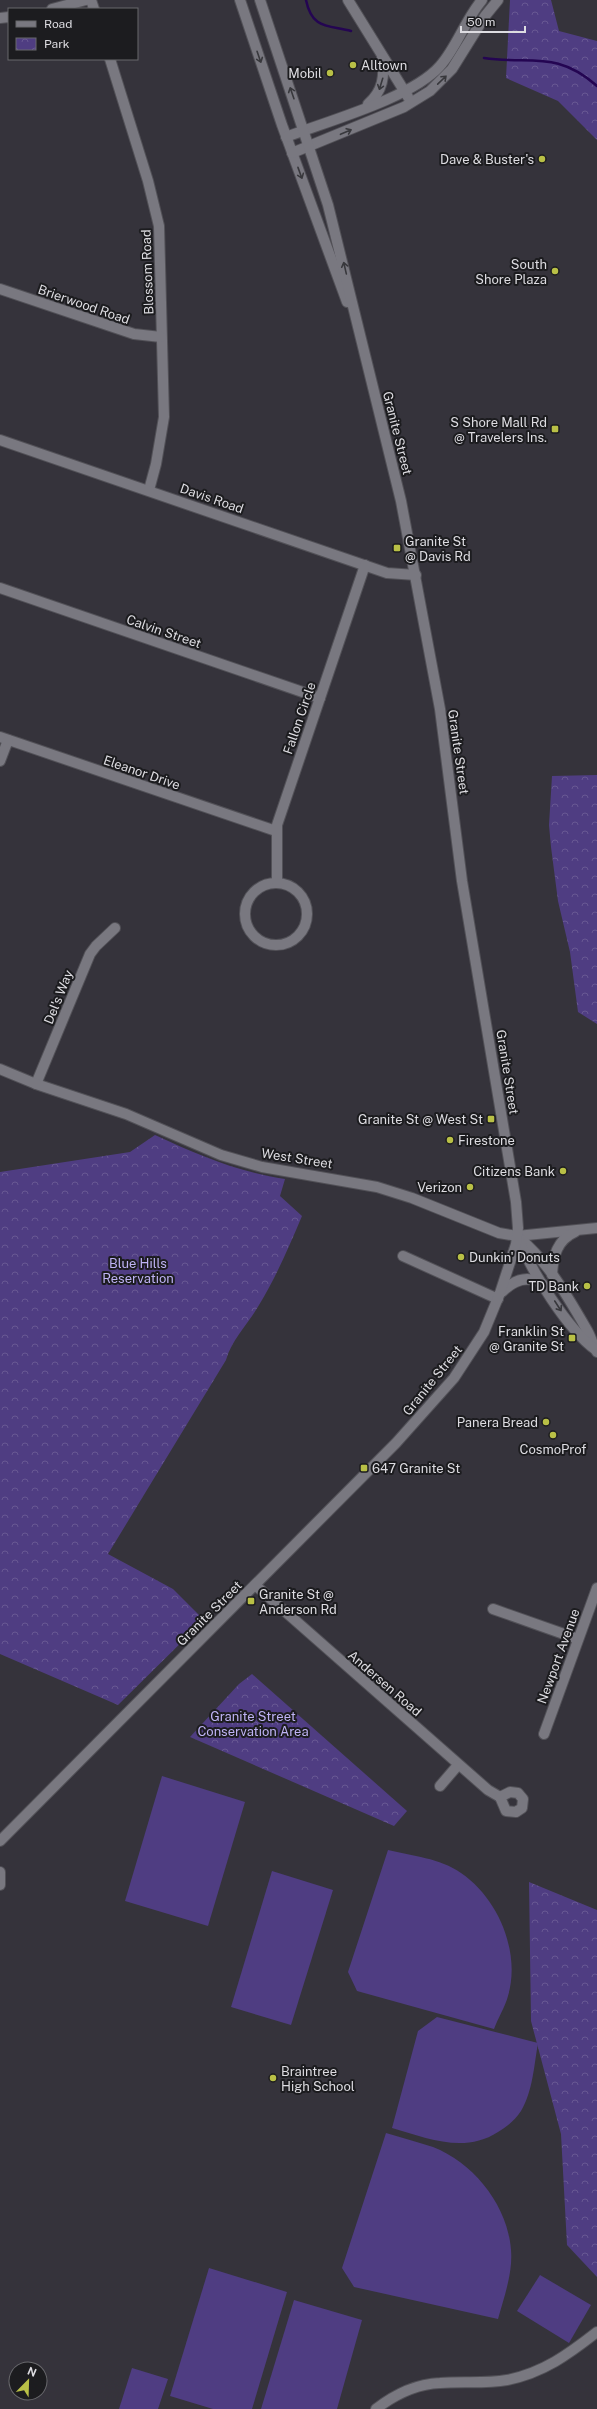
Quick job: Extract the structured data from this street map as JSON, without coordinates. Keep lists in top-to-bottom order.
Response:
{
  "streets": {
    "street": [
      "Blossom Road",
      "Brierwood Road",
      "Granite Street",
      "Davis Road",
      "Calvin Street",
      "Fallon Circle",
      "Eleanor Drive",
      "Del's Way",
      "West Street",
      "Newport Avenue",
      "Andersen Road"
    ]
  },
  "crossings": [
    ["Blossom Road", "Brierwood Road"],
    ["Blossom Road", "Davis Road"],
    ["Granite Street", "Davis Road"],
    ["Granite Street", "West Street"],
    ["Granite Street", "Andersen Road"],
    ["Davis Road", "Fallon Circle"],
    ["Calvin Street", "Fallon Circle"],
    ["Fallon Circle", "Eleanor Drive"],
    ["Del's Way", "West Street"]
  ],
  "parks": ["Blue Hills Reservation", "Granite Street Conservation Area"],
  "places": {
    "other": [
      "Alltown",
      "Mobil",
      "Dave & Buster's",
      "South Shore Plaza",
      "Firestone",
      "Citizens Bank",
      "Verizon",
      "Dunkin' Donuts",
      "TD Bank",
      "Panera Bread",
      "CosmoProf",
      "Braintree High School"
    ],
    "transit": [
      "S Shore Mall Rd @ Travelers Ins.",
      "Granite St @ Davis Rd",
      "Granite St @ West St",
      "Franklin St @ Granite St",
      "647 Granite St",
      "Granite St @ Anderson Rd"
    ]
  },
  "legend": ["Road", "Park"],
  "scale_bar": "50 m",
  "north": "top right"
}
